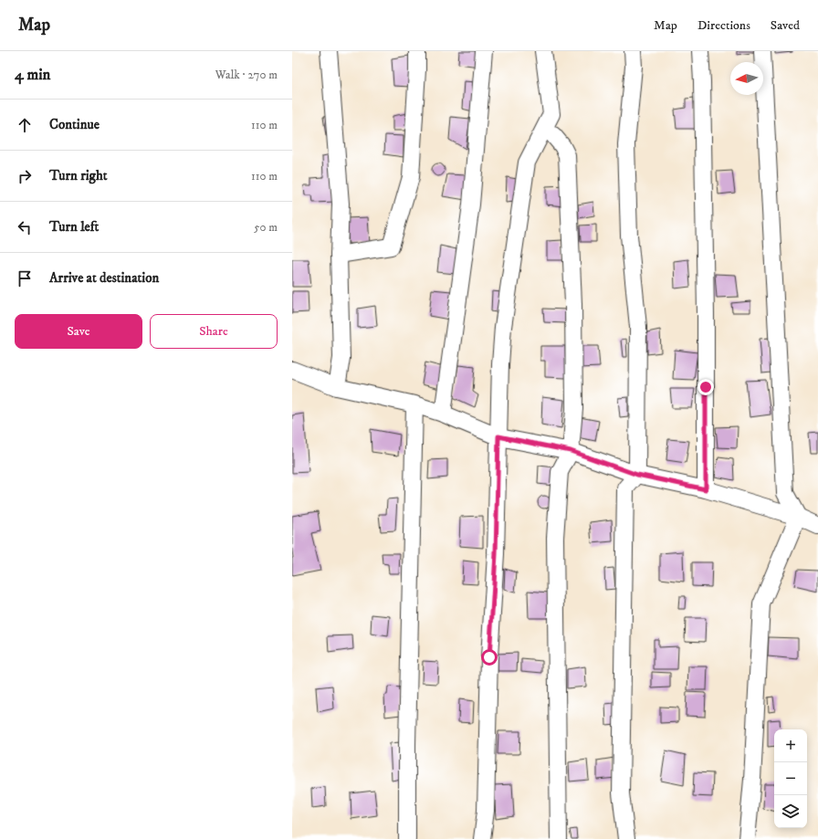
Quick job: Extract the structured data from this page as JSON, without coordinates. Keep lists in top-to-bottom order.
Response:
{
  "north": "left",
  "page": {
    "header": "Map",
    "nav": ["Map", "Directions", "Saved"],
    "heading": ["4 min", "Walk · 270 m"],
    "list": [
      ["Continue", "110 m"],
      ["Turn right", "110 m"],
      ["Turn left", "50 m"],
      "Arrive at destination"
    ],
    "buttons": ["Save", "Share"],
    "map_buttons": ["+", "−"]
  }
}
